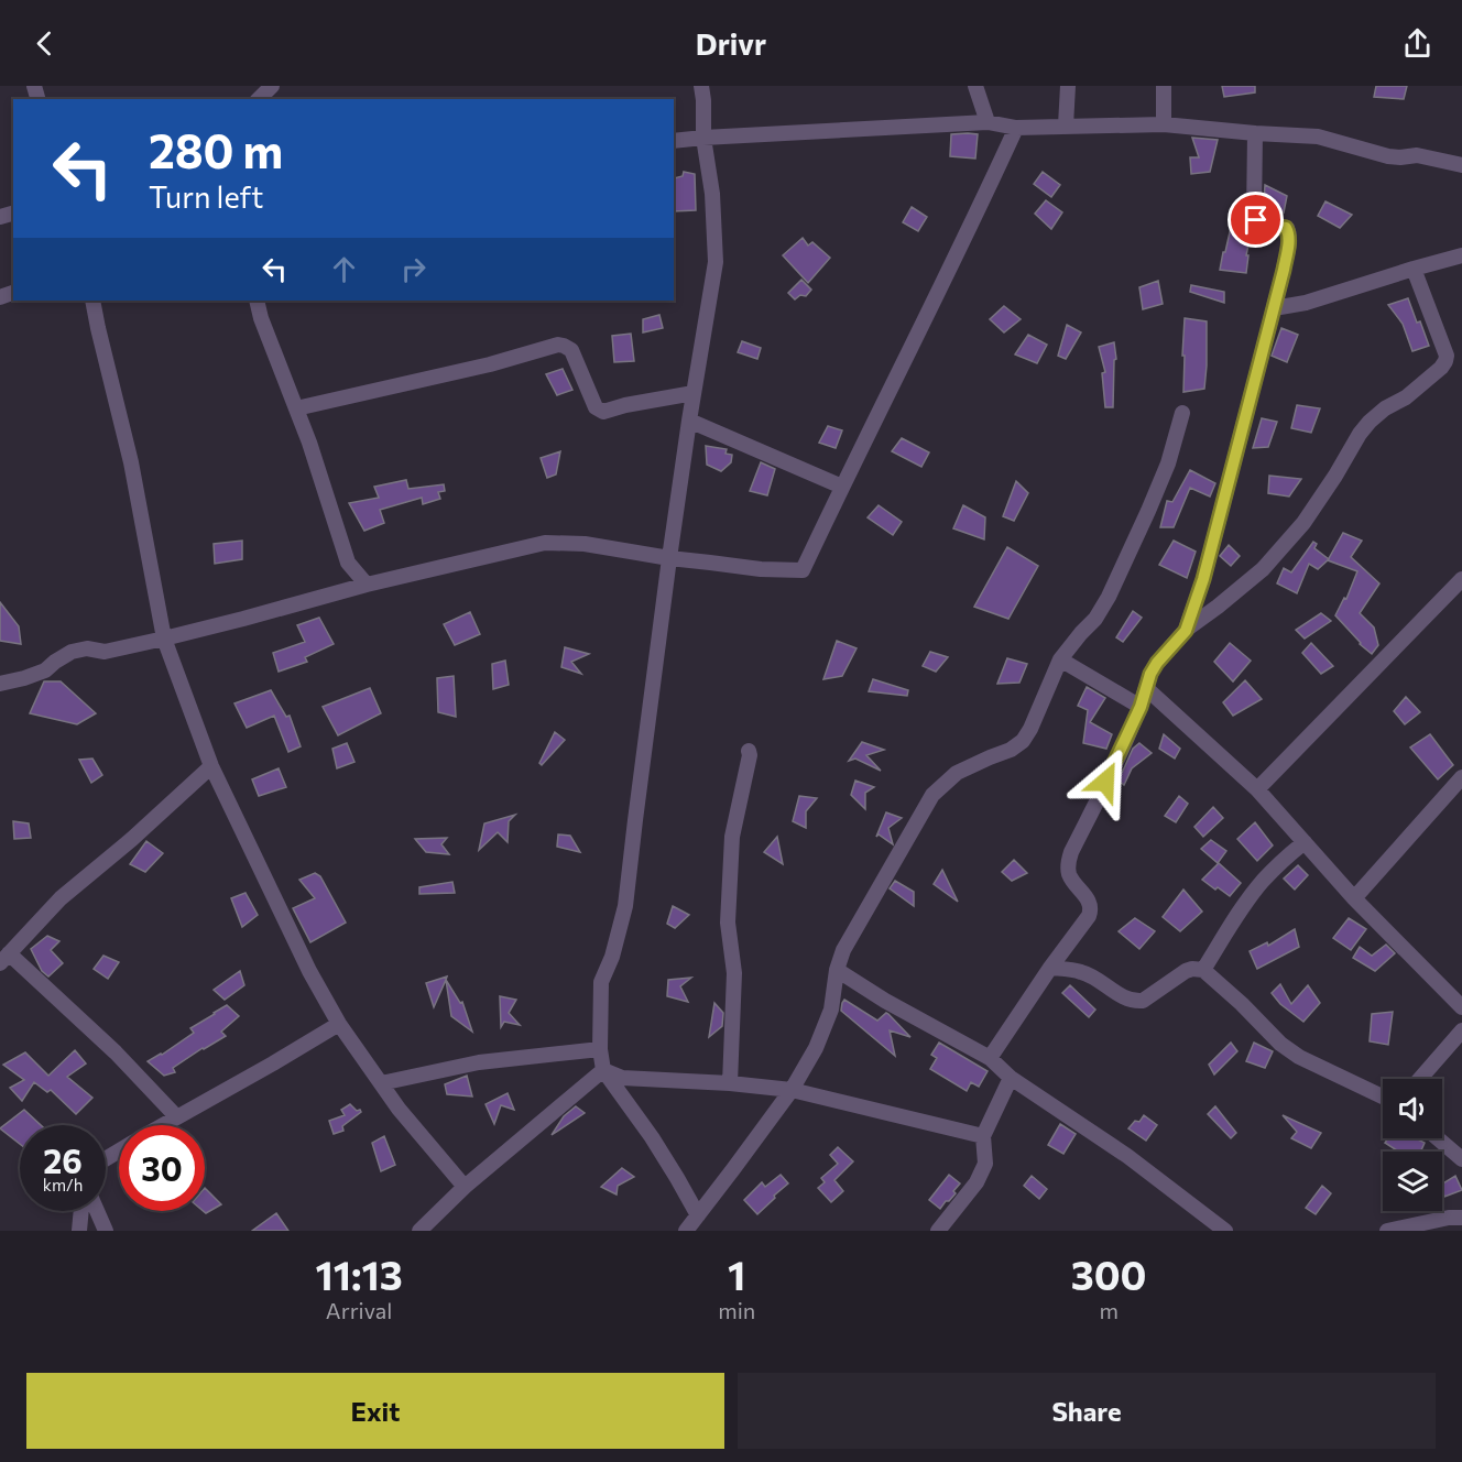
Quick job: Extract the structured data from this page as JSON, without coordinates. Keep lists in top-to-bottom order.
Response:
{
  "page": {
    "header": "Drivr",
    "turn": ["280 m", "Turn left"],
    "speed": "26 km/h",
    "limit": "30",
    "eta": [
      "11:13",
      "Arrival",
      "1",
      "min",
      "300",
      "m"
    ],
    "buttons": ["Exit", "Share"]
  }
}
